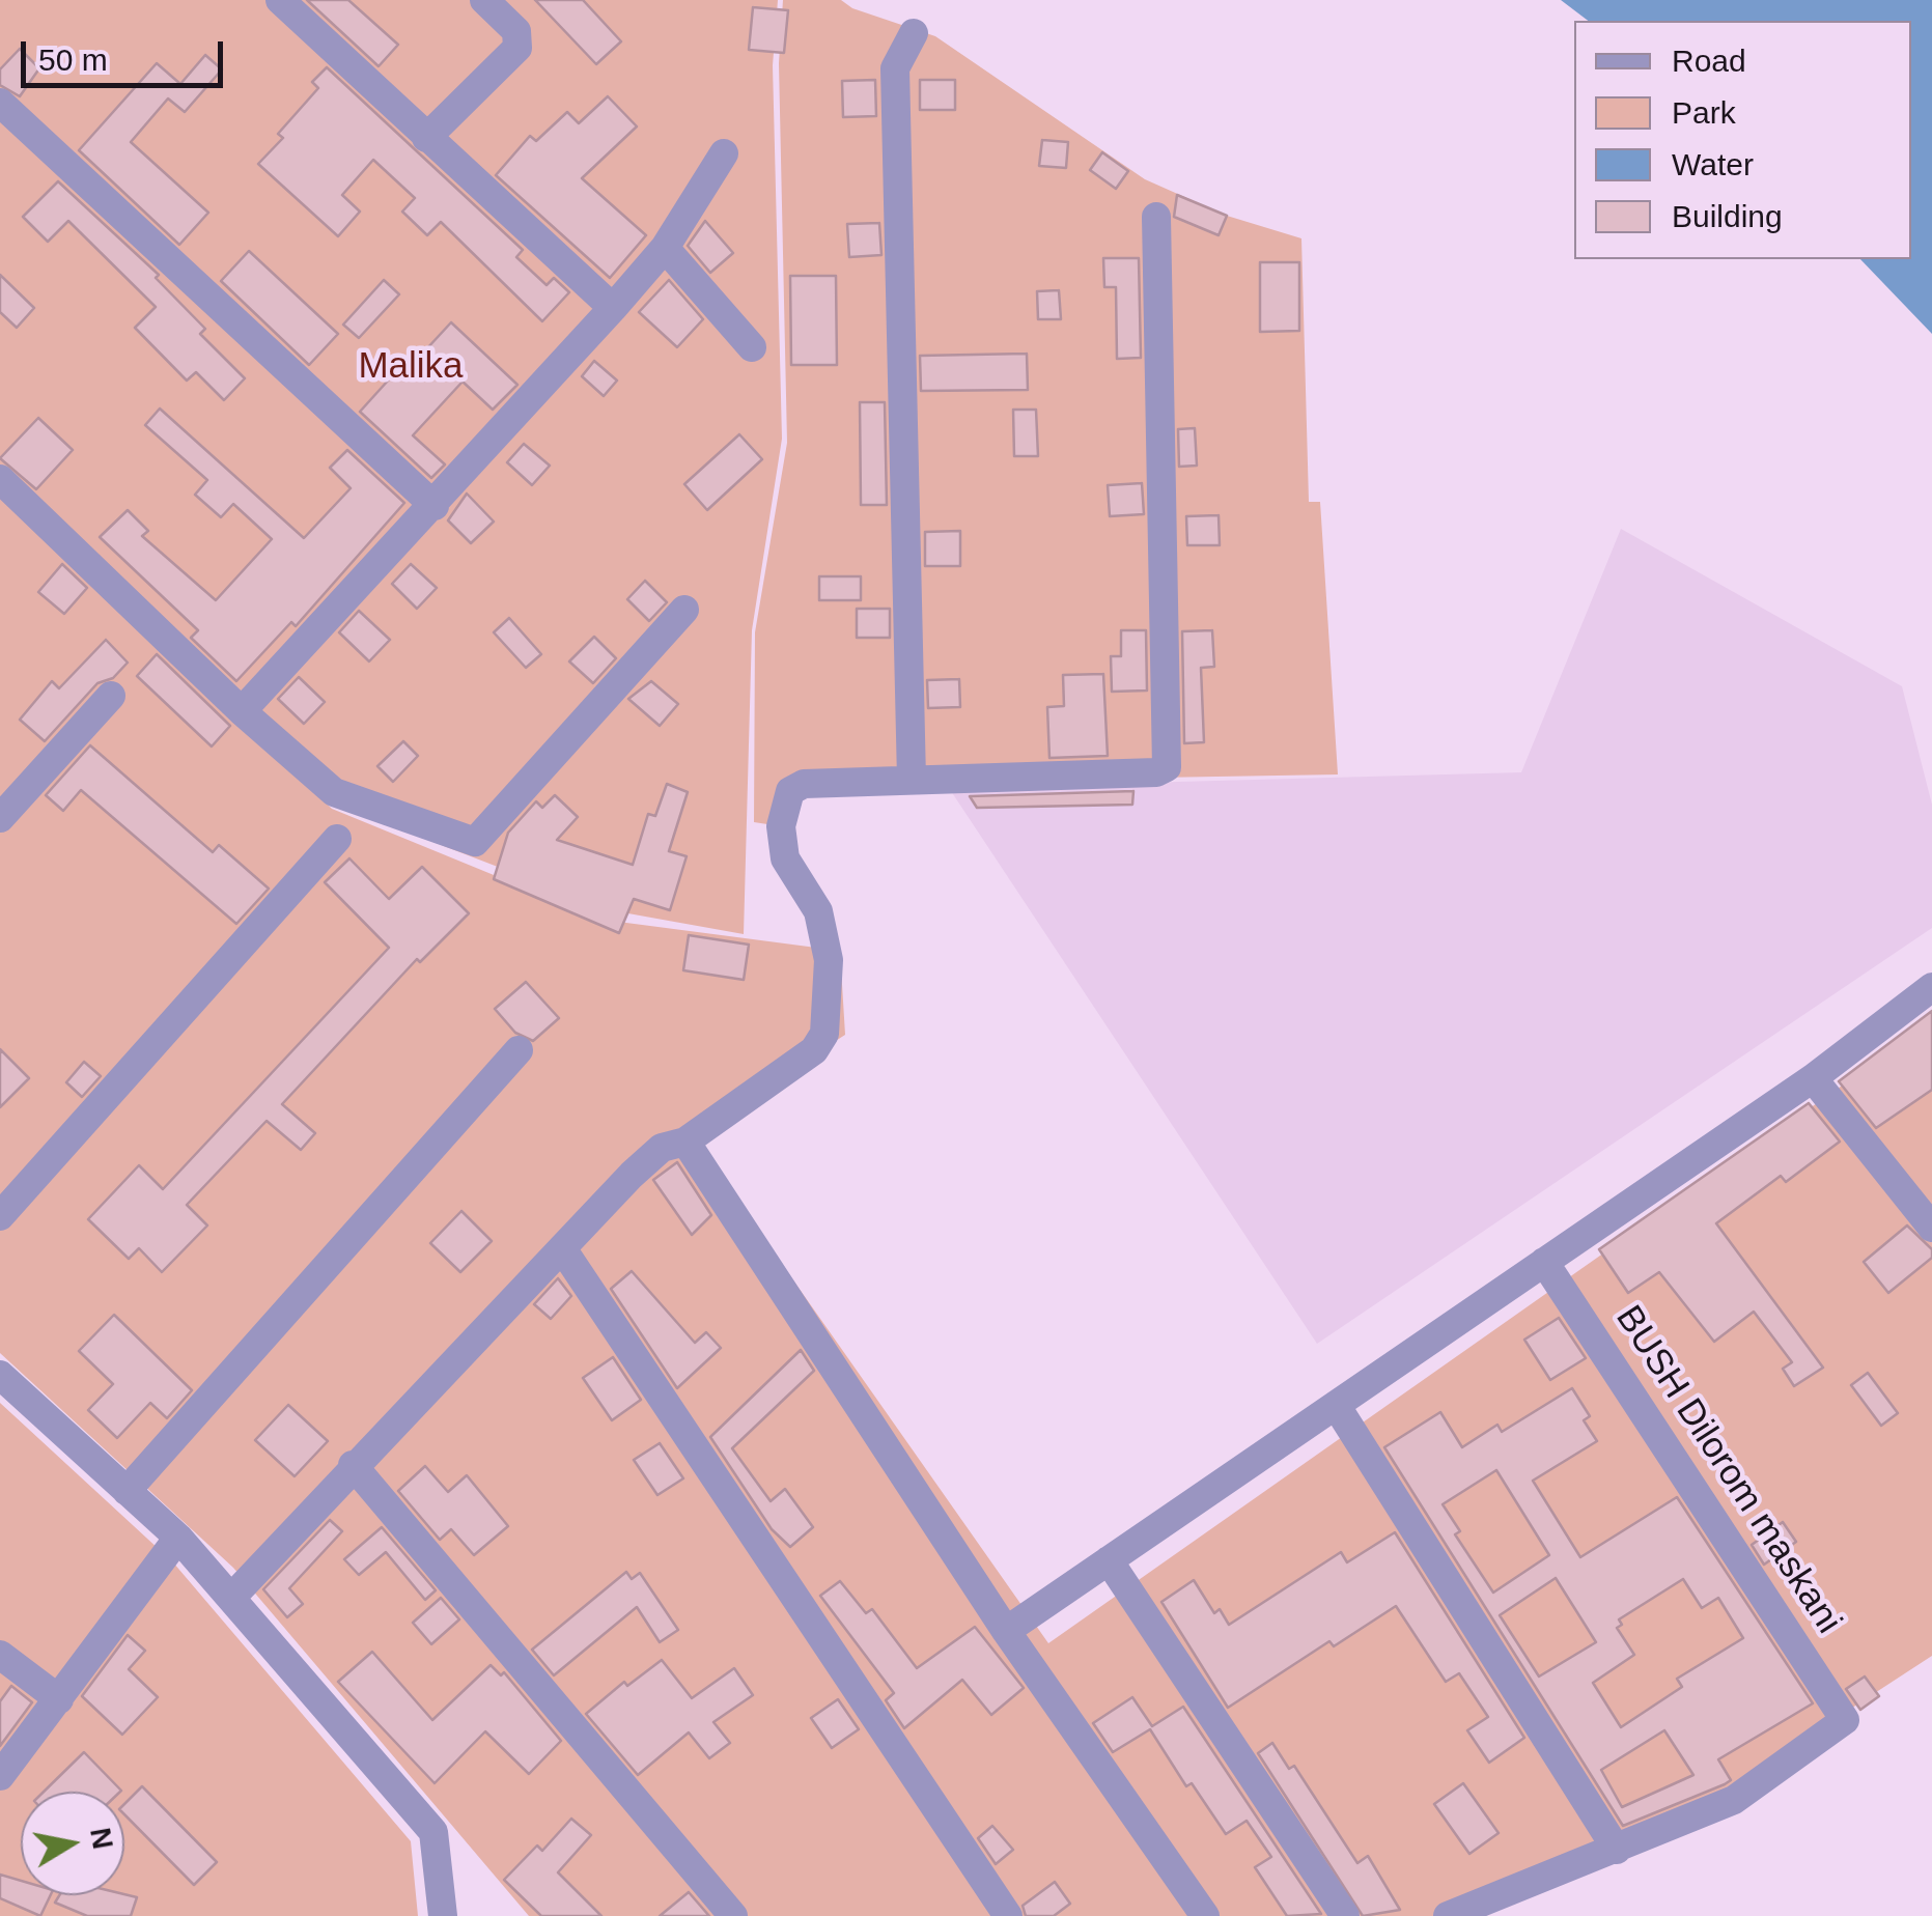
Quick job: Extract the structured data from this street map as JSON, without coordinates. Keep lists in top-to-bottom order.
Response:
{
  "streets": {
    "street": ["BUSH Dilorom maskani"]
  },
  "parks": ["Malika"],
  "legend": [
    "Road",
    "Park",
    "Water",
    "Building"
  ],
  "scale_bar": "50 m",
  "north": "right"
}
